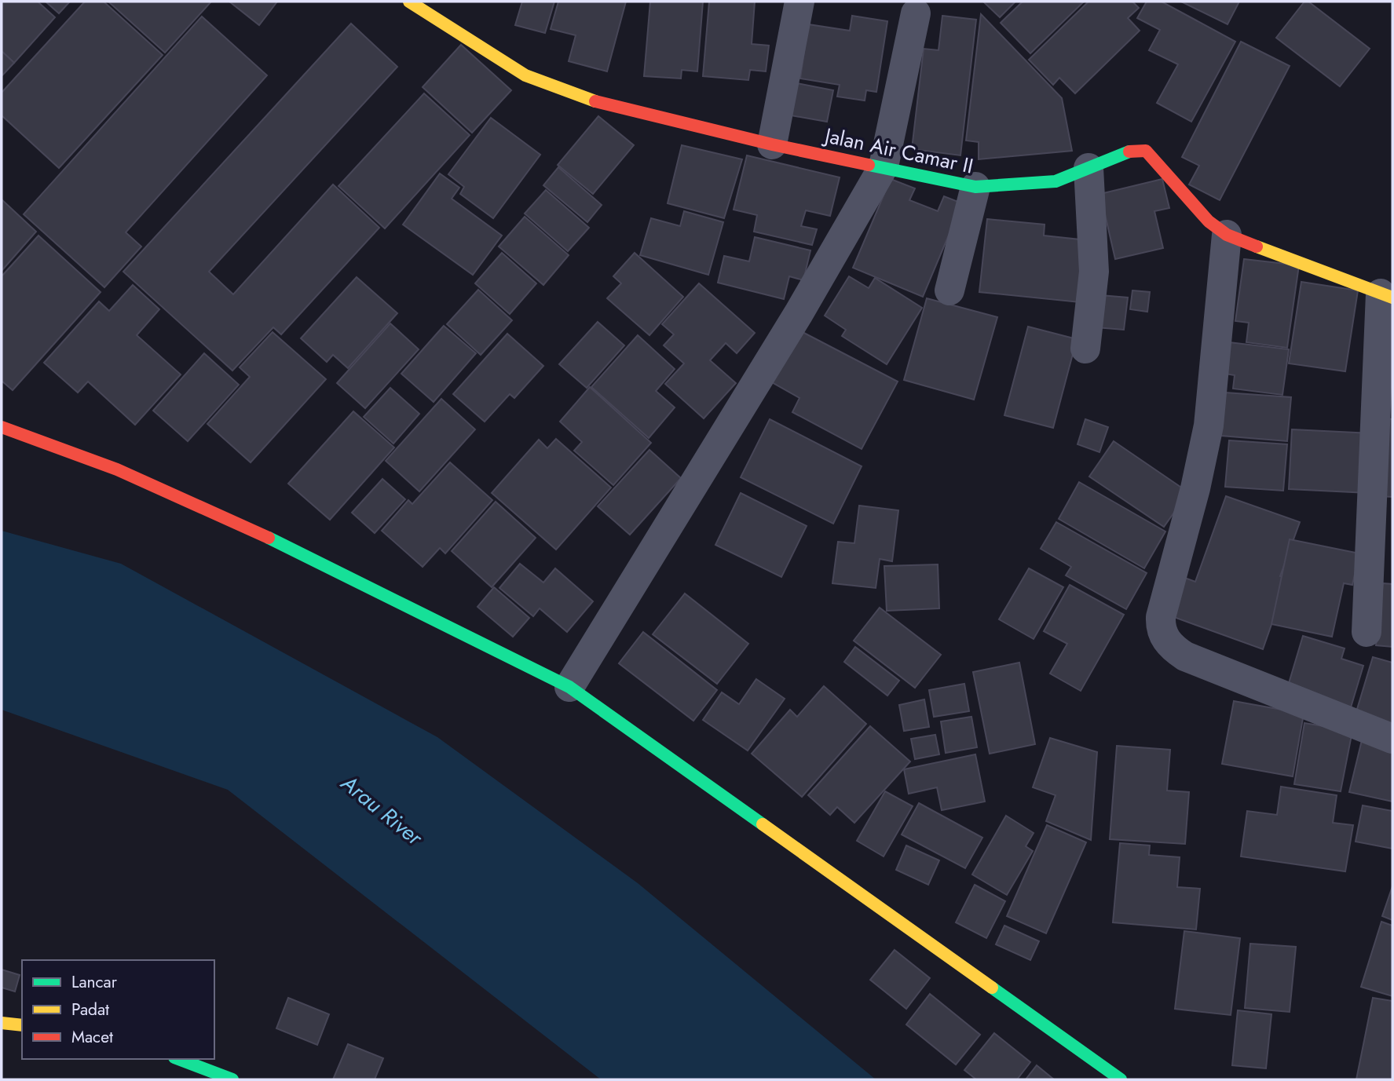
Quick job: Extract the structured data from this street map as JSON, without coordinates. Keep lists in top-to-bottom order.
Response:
{
  "streets": {
    "street": ["Jalan Air Camar II"]
  },
  "water": ["Arau River"],
  "legend": ["Lancar", "Padat", "Macet"]
}
